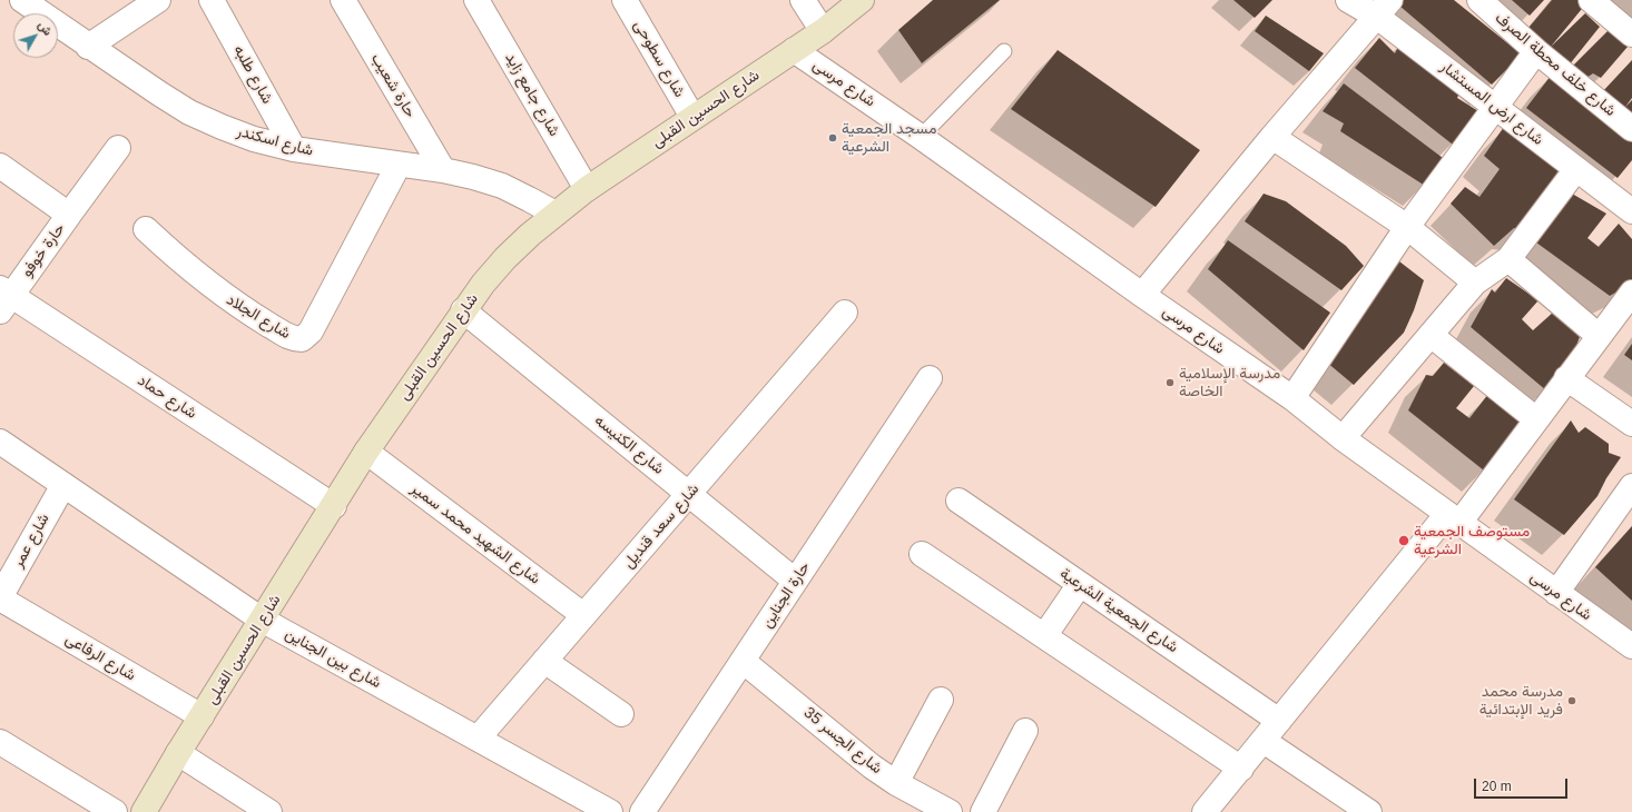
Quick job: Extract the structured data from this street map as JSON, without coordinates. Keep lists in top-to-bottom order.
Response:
{
  "streets": {
    "main road": ["شارع الحسين القبلى"],
    "street": [
      "شارع سطوحى",
      "شارع خلف محطة الصرف",
      "شارع طلبه",
      "شارع مرسى",
      "حارة شعيب",
      "شارع جامع زايد",
      "شارع ارض المستشار",
      "شارع اسكندر",
      "حارة خوفو",
      "شارع الجلاد",
      "شارع حماد",
      "شارع الكنيسه",
      "شارع سعد قنديل",
      "شارع الشهيد محمد سمير",
      "شارع عمر",
      "حارة الجناين",
      "شارع الجمعية الشرعية",
      "شارع الرفاعى",
      "شارع بين الجناين",
      "شارع الجسر 35"
    ]
  },
  "crossings": [
    ["شارع سطوحى", "شارع الحسين القبلى"],
    ["شارع طلبه", "شارع اسكندر"],
    ["شارع مرسى", "شارع الحسين القبلى"],
    ["حارة شعيب", "شارع اسكندر"],
    ["شارع جامع زايد", "شارع الحسين القبلى"],
    ["شارع الحسين القبلى", "شارع اسكندر"],
    ["شارع الحسين القبلى", "شارع حماد"],
    ["شارع الحسين القبلى", "شارع الكنيسه"],
    ["شارع الحسين القبلى", "شارع الشهيد محمد سمير"],
    ["شارع الحسين القبلى", "شارع الرفاعى"],
    ["شارع الحسين القبلى", "شارع بين الجناين"],
    ["شارع اسكندر", "شارع الجلاد"],
    ["حارة خوفو", "شارع حماد"],
    ["شارع الكنيسه", "شارع سعد قنديل"],
    ["شارع الكنيسه", "حارة الجناين"],
    ["شارع سعد قنديل", "شارع الشهيد محمد سمير"],
    ["شارع سعد قنديل", "شارع بين الجناين"],
    ["شارع عمر", "شارع الرفاعى"],
    ["شارع عمر", "شارع بين الجناين"],
    ["حارة الجناين", "شارع الجسر 35"]
  ],
  "places": [
    "مسجد الجمعية الشرعية",
    "مدرسة الإسلامية الخاصة",
    "مستوصف الجمعية الشرعية",
    "مدرسة محمد فريد الإبتدائية"
  ],
  "scale_bar": "20 m",
  "north": "top right"
}
